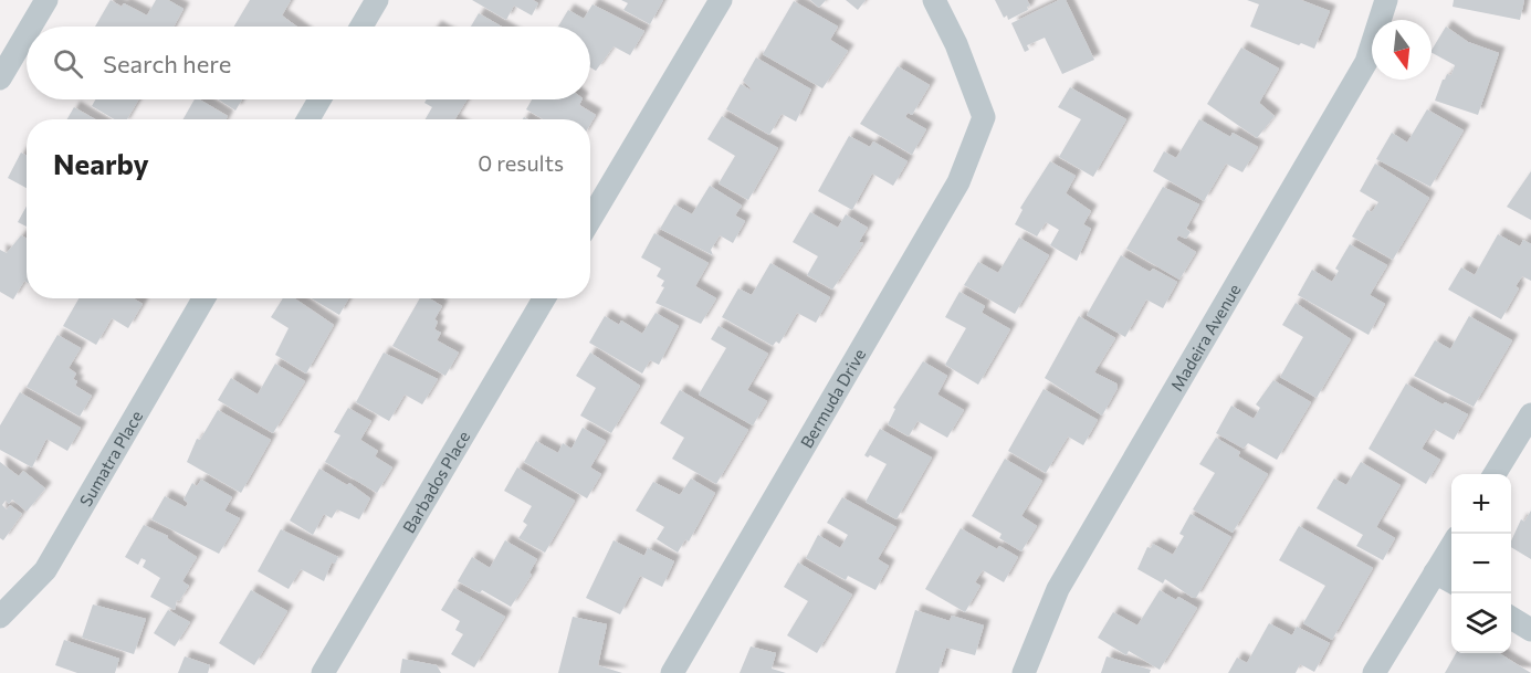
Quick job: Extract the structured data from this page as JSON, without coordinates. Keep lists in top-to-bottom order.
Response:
{
  "streets": {
    "street": [
      "Madeira Avenue",
      "Bermuda Drive",
      "Sumatra Place",
      "Barbados Place"
    ]
  },
  "north": "bottom",
  "page": {
    "search": "Search here",
    "heading": ["Nearby", "0 results"],
    "map_buttons": ["+", "−"]
  }
}
